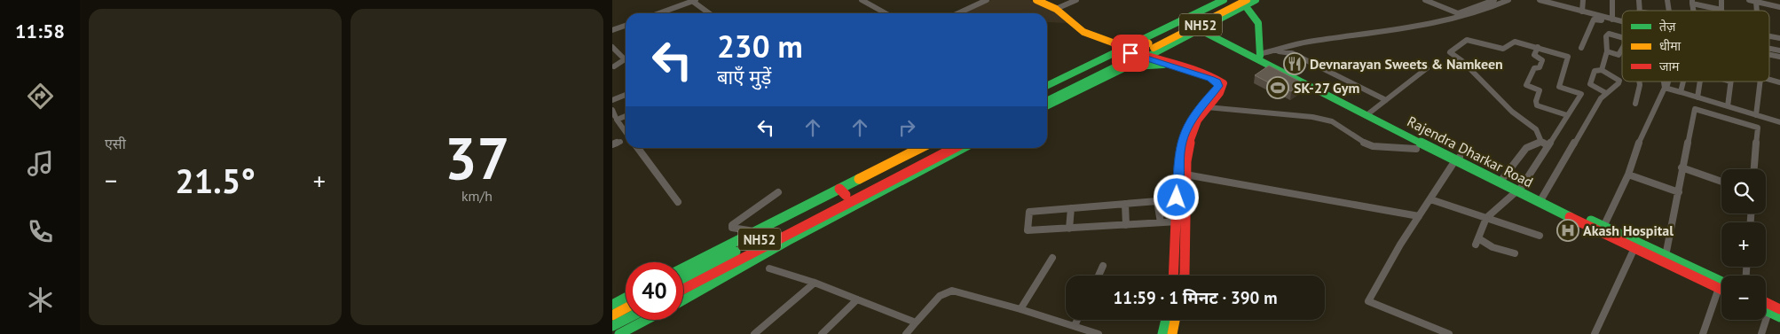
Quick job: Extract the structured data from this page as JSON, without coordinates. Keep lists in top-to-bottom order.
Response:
{
  "streets": {
    "main road": ["NH52", "Rajendra Dharkar Road"]
  },
  "places": {
    "restaurant": ["Devnarayan Sweets & Namkeen"],
    "sports": ["SK-27 Gym"],
    "hospital": ["Akash Hospital"]
  },
  "legend": ["तेज़", "धीमा", "जाम"],
  "page": {
    "tabs": "11:58",
    "tile": [
      "एसी",
      ["37", "km/h"]
    ],
    "turn": ["230 m", "बाएँ मुड़ें"],
    "heat": ["−", "21.5°", "+"],
    "map_buttons": ["+", "−"],
    "limit": "40",
    "trip": "11:59 · 1 मिनट · 390 m"
  }
}
